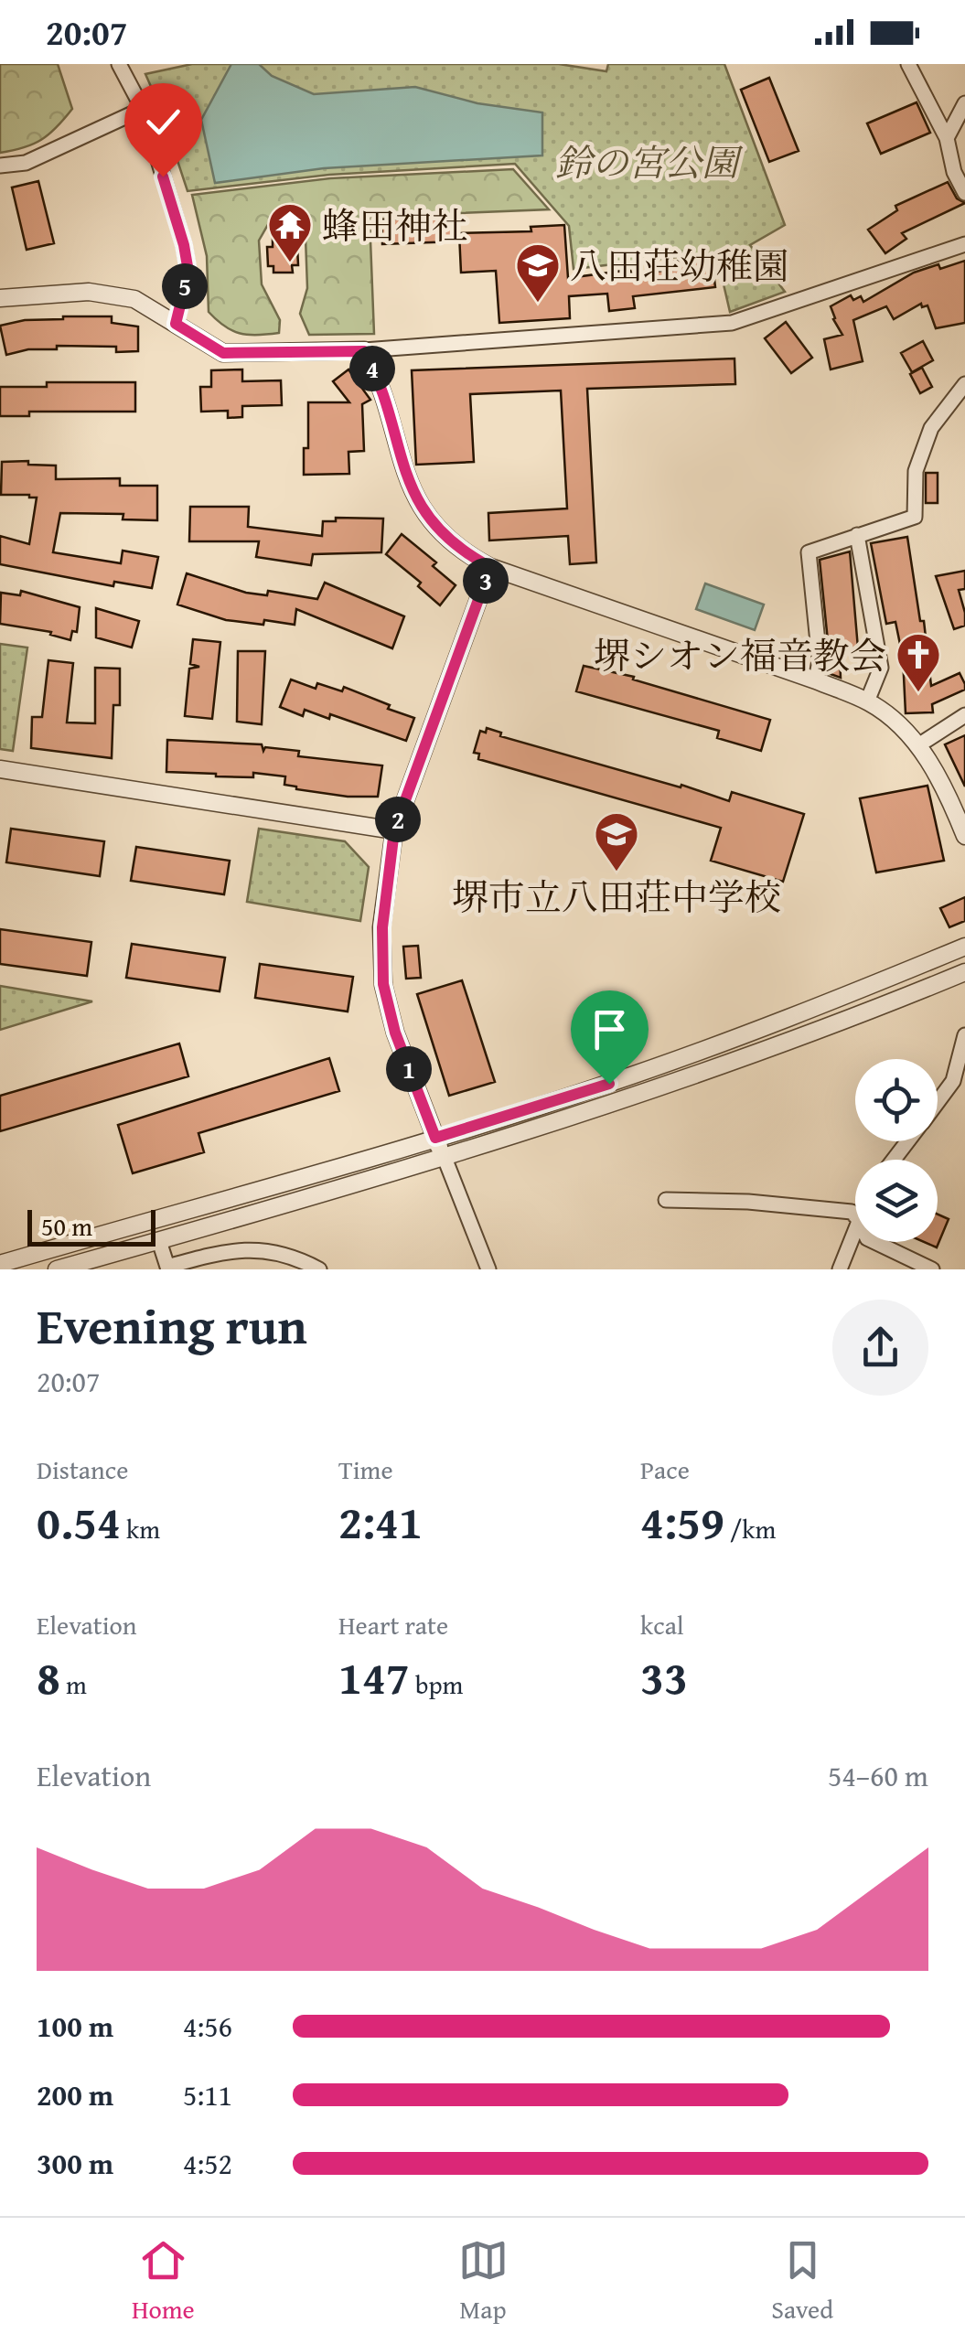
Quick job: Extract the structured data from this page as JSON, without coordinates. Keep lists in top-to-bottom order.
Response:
{
  "parks": ["鈴の宮公園"],
  "places": {
    "temple": ["蜂田神社"],
    "school or university": ["八田荘幼稚園", "堺市立八田荘中学校"],
    "church": ["堺シオン福音教会"]
  },
  "scale_bar": "50 m",
  "page": {
    "status": "20:07",
    "pins": [
      "5",
      "4",
      "3",
      "2",
      "1"
    ],
    "scale": "50 m",
    "heading": ["Evening run", "20:07"],
    "stats": [
      ["Distance", "0.54 km"],
      ["Time", "2:41"],
      ["Pace", "4:59 /km"],
      ["Elevation", "8 m"],
      ["Heart rate", "147 bpm"],
      ["kcal", "33"]
    ],
    "chart": ["Elevation", "54–60 m"],
    "list": [
      {
        "name": "100 m",
        "note": "4:56"
      },
      {
        "name": "200 m",
        "note": "5:11"
      },
      {
        "name": "300 m",
        "note": "4:52"
      }
    ],
    "tabs": ["Home", "Map", "Saved"]
  }
}
